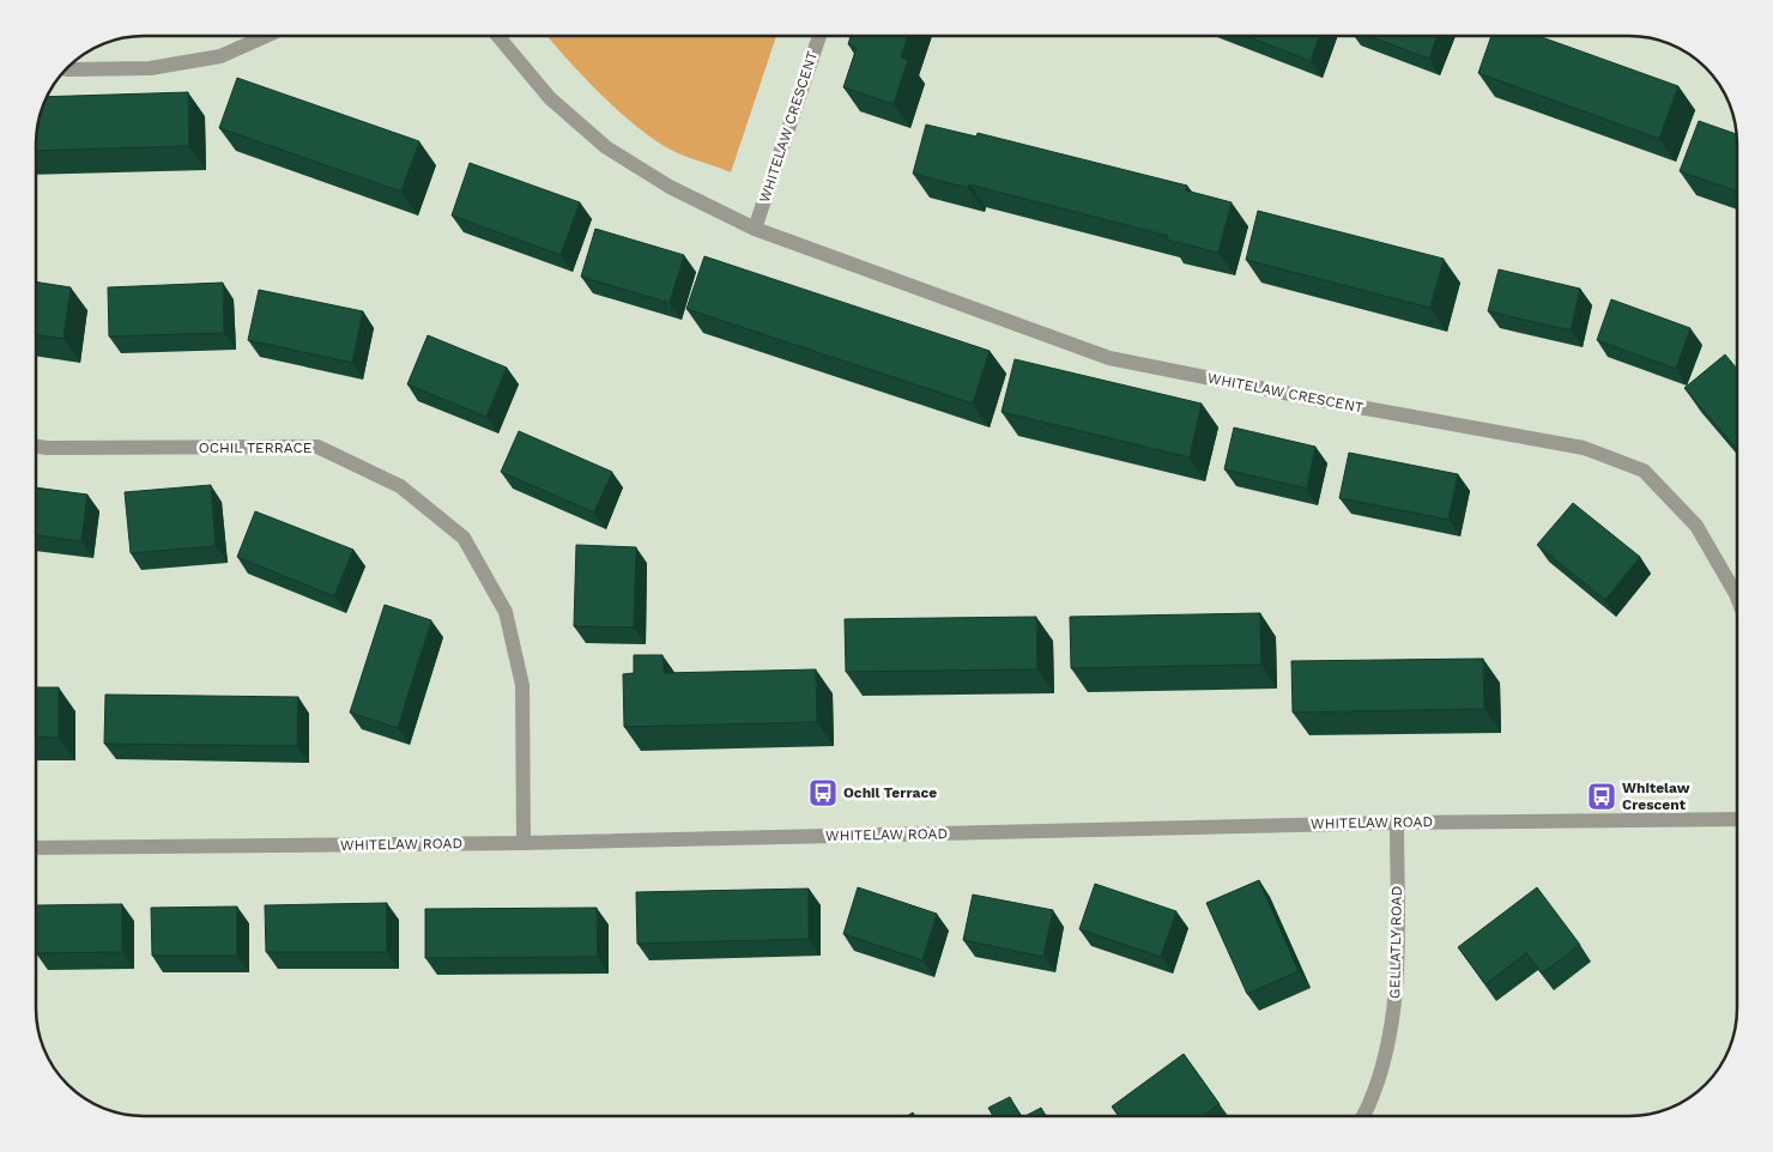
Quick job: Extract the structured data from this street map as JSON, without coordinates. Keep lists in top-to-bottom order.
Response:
{
  "streets": {
    "street": [
      "WHITELAW CRESCENT",
      "OCHIL TERRACE",
      "WHITELAW ROAD",
      "GELLATLY ROAD"
    ]
  },
  "crossings": [
    ["OCHIL TERRACE", "WHITELAW ROAD"],
    ["WHITELAW ROAD", "GELLATLY ROAD"]
  ],
  "places": {
    "bus stop": ["Ochil Terrace", "Whitelaw Crescent"]
  }
}
